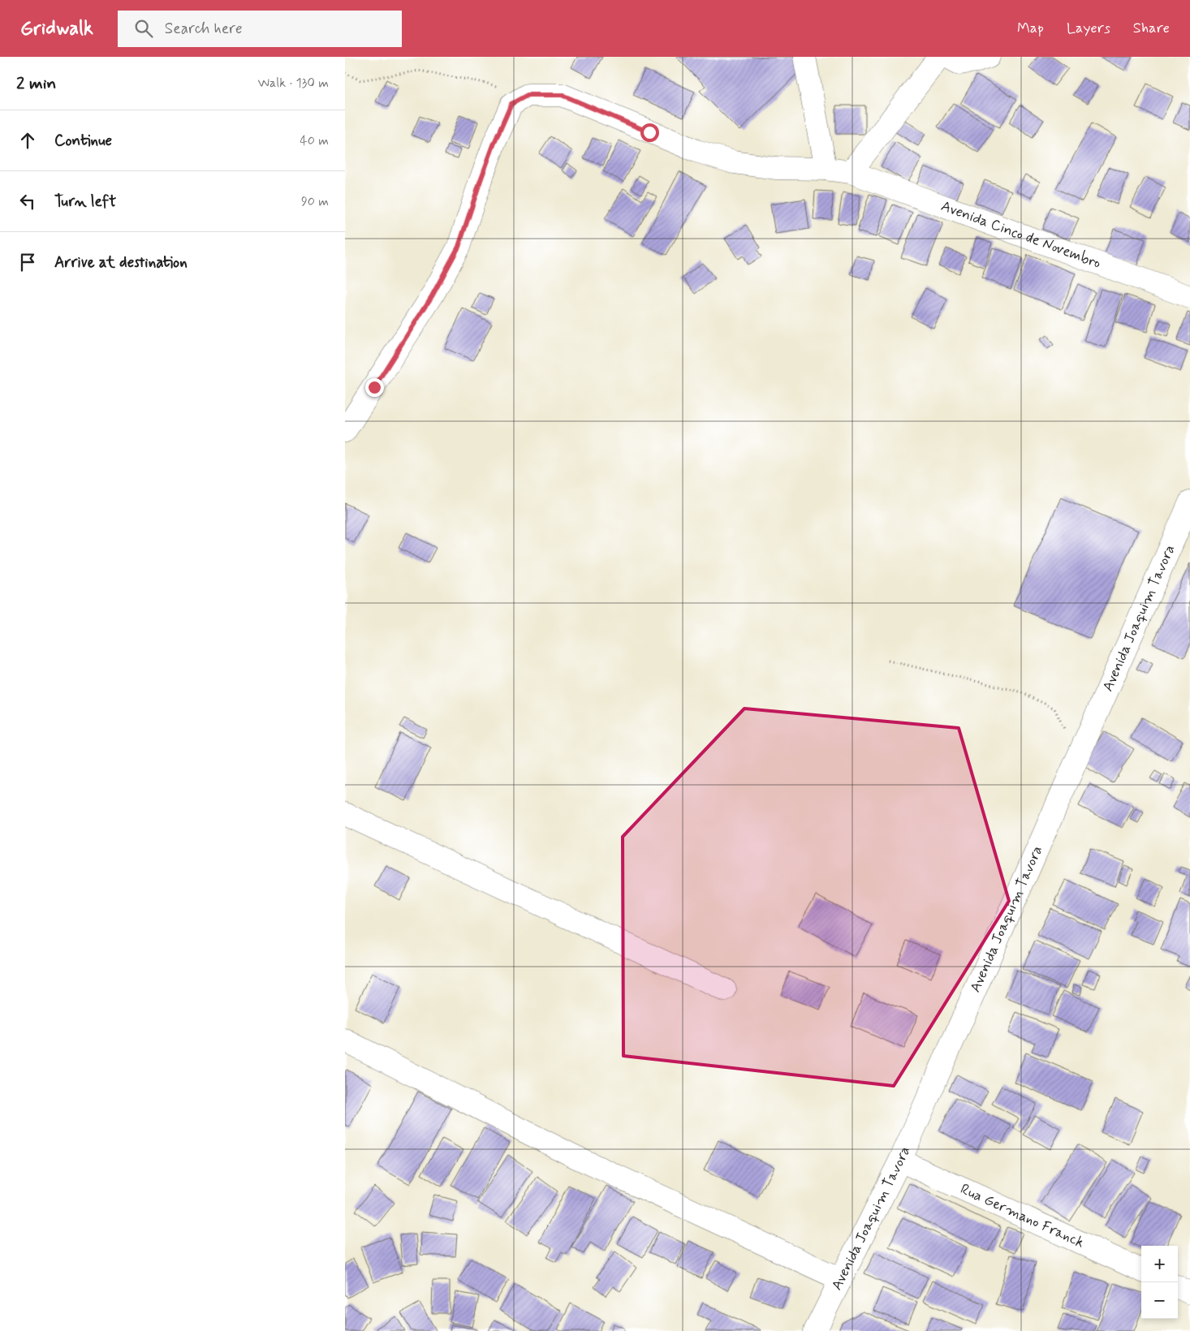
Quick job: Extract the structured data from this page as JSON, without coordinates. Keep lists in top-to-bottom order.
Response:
{
  "streets": {
    "street": ["Avenida Cinco de Novembro", "Avenida Joaquim Tavora", "Rua Germano Franck"]
  },
  "crossings": [
    ["Avenida Joaquim Tavora", "Rua Germano Franck"]
  ],
  "page": {
    "header": "Gridwalk",
    "search": "Search here",
    "nav": ["Map", "Layers", "Share"],
    "heading": ["2 min", "Walk · 130 m"],
    "list": [
      ["Continue", "40 m"],
      ["Turn left", "90 m"],
      "Arrive at destination"
    ],
    "map_buttons": ["+", "−"]
  }
}
